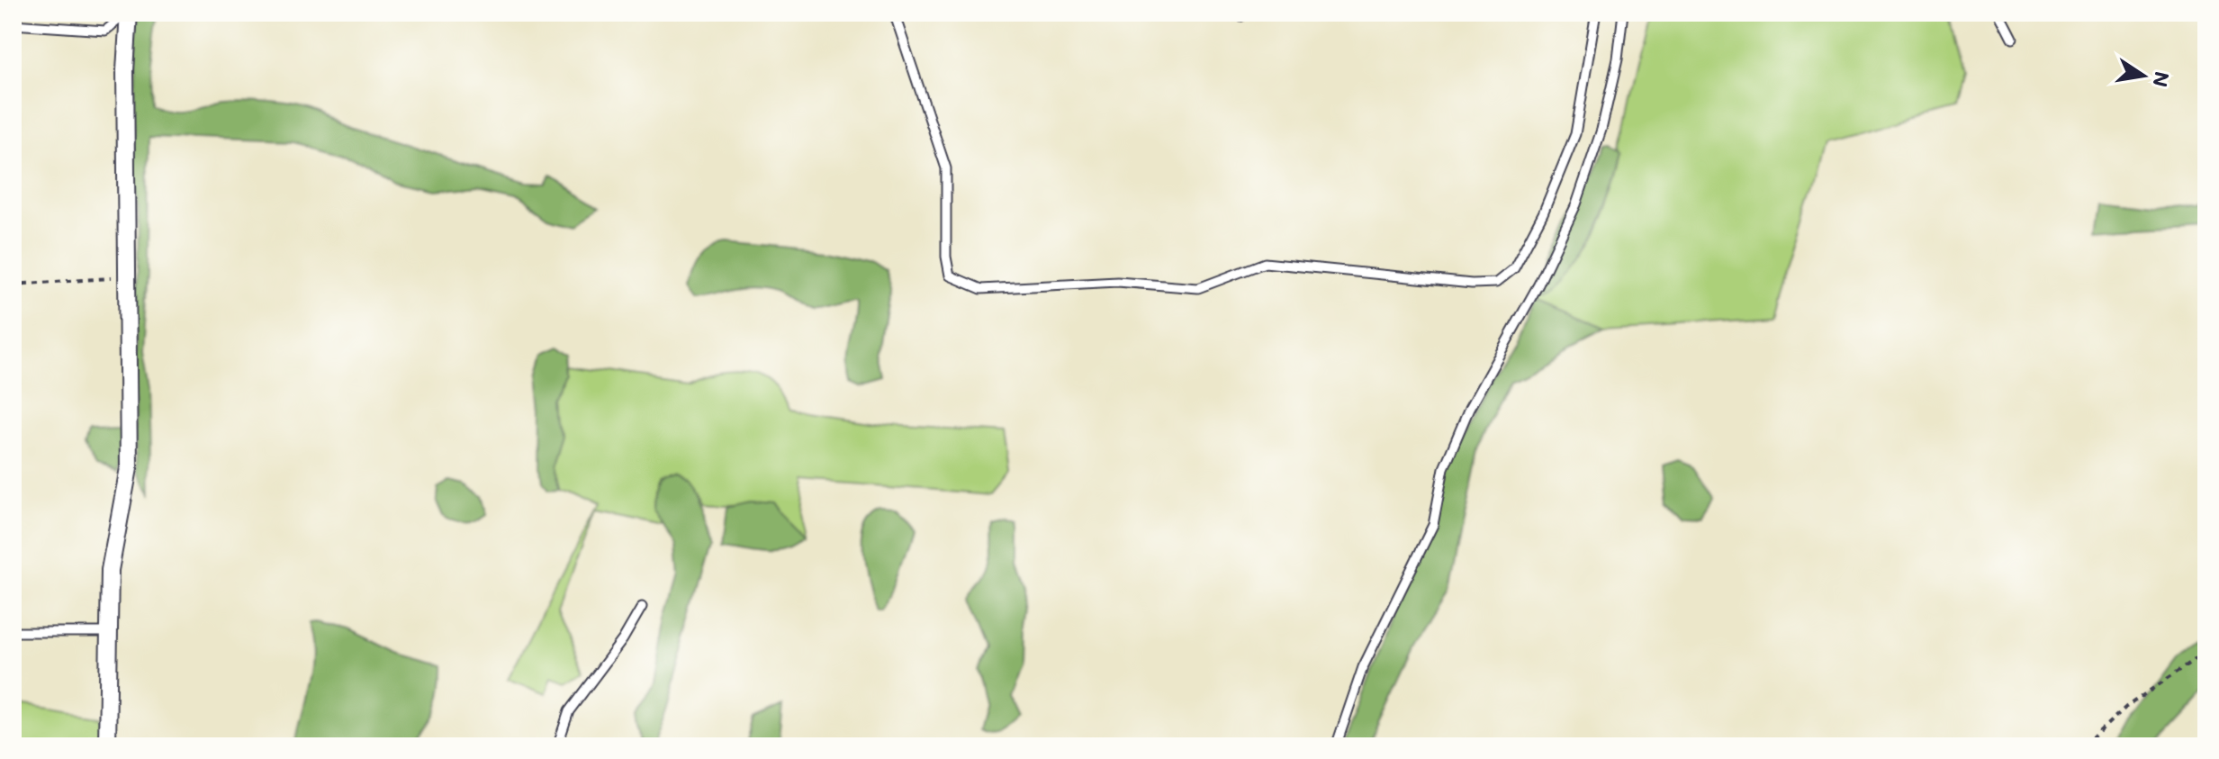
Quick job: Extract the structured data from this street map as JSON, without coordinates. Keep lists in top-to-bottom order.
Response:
{
  "north": "right"
}
